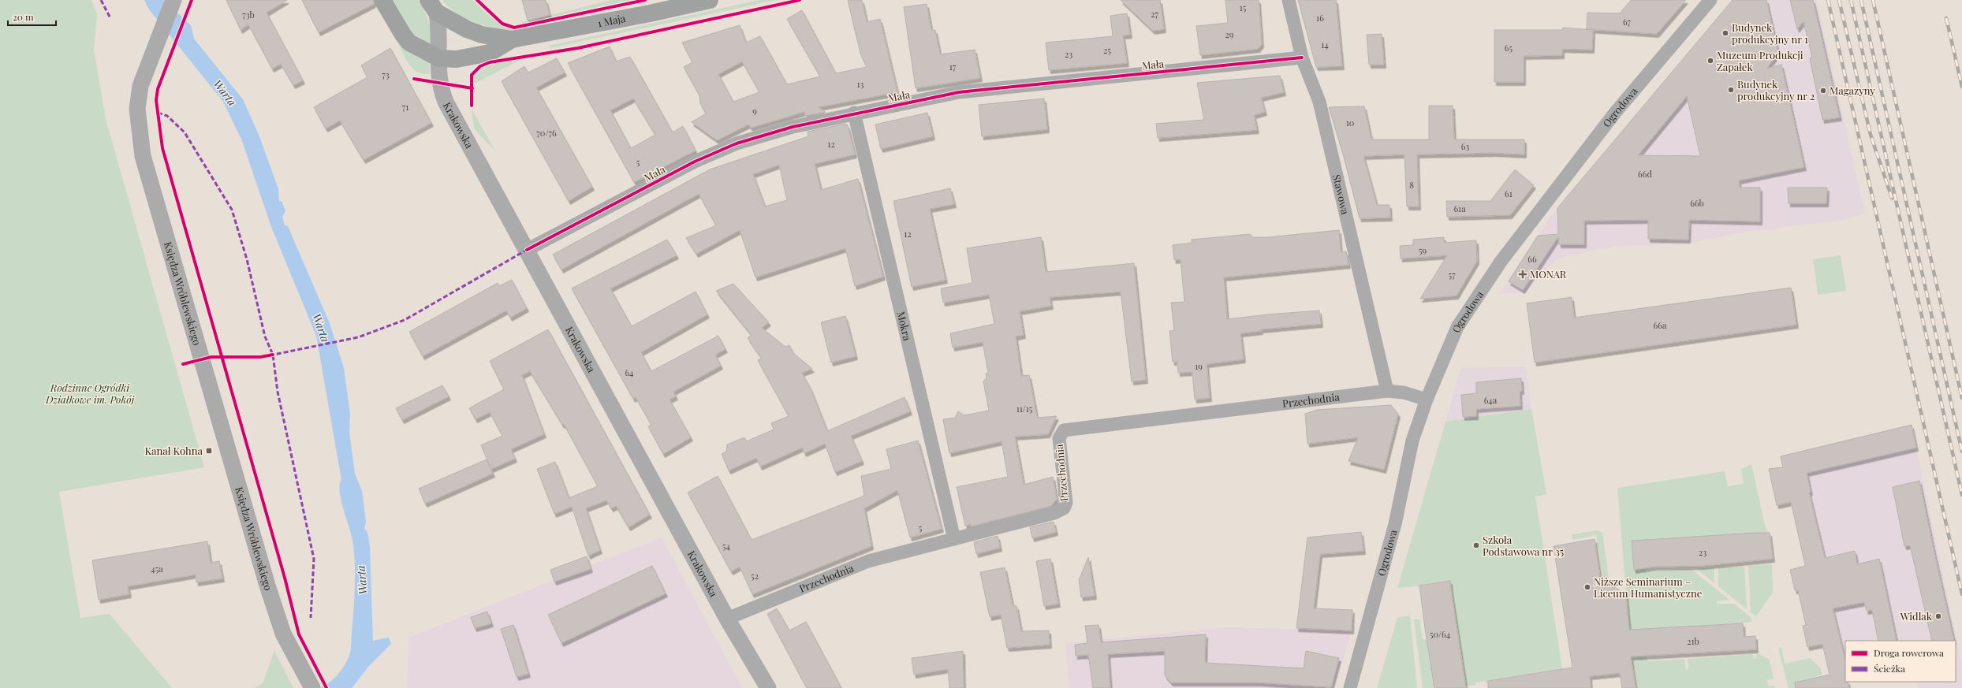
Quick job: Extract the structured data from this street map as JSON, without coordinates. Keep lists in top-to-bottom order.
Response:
{
  "streets": {
    "main road": ["1 Maja"],
    "street": [
      "Mała",
      "Ogrodowa",
      "Krakowska",
      "Stawowa",
      "Księdza Wróblewskiego",
      "Mokra",
      "Przechodnia"
    ]
  },
  "crossings": [
    ["1 Maja", "Krakowska"],
    ["Mała", "Krakowska"],
    ["Mała", "Stawowa"],
    ["Mała", "Mokra"],
    ["Ogrodowa", "Przechodnia"],
    ["Krakowska", "Przechodnia"],
    ["Stawowa", "Przechodnia"],
    ["Mokra", "Przechodnia"]
  ],
  "water": ["Warta"],
  "parks": ["Rodzinne Ogródki Działkowe im. Pokój"],
  "places": {
    "other": [
      "Budynek produkcyjny nr 1",
      "Muzeum Produkcji Zapałek",
      "Budynek produkcyjny nr 2",
      "Magazyny",
      "Szkoła Podstawowa nr 35",
      "Niższe Seminarium – Liceum Humanistyczne",
      "Widlak"
    ],
    "health": ["MONAR"],
    "transit": ["Kanał Kohna"]
  },
  "house_numbers": [
    "15",
    "27",
    "73b",
    "16",
    "67",
    "29",
    "14",
    "65",
    "25",
    "23",
    "17",
    "73",
    "13",
    "71",
    "9",
    "10",
    "70/76",
    "12",
    "63",
    "5",
    "66d",
    "8",
    "61",
    "66b",
    "61a",
    "12",
    "59",
    "66",
    "57",
    "66a",
    "19",
    "64",
    "64a",
    "11/15",
    "5",
    "54",
    "23",
    "45a",
    "52",
    "50/64",
    "21b"
  ],
  "legend": ["Droga rowerowa", "Ścieżka"],
  "scale_bar": "20 m"
}
